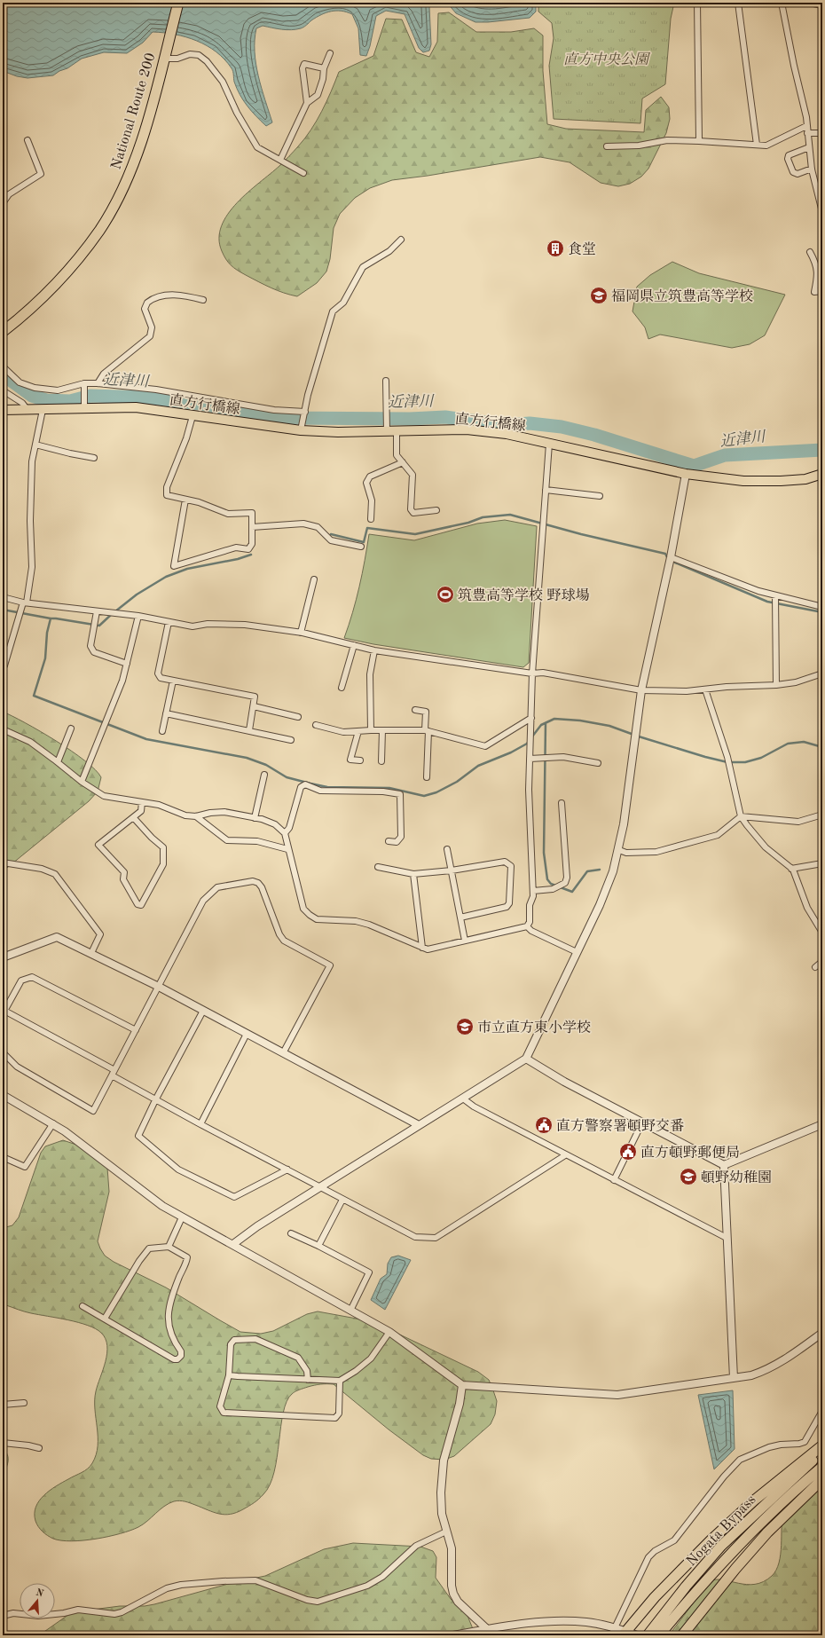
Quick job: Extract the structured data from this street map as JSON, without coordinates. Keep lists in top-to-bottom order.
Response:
{
  "streets": {
    "highway": ["National Route 200", "Nogata Bypass"],
    "main road": ["直方行橋線"]
  },
  "water": ["近津川"],
  "parks": ["直方中央公園"],
  "places": {
    "building": ["食堂"],
    "school or university": ["福岡県立筑豊高等学校", "市立直方東小学校", "頓野幼稚園"],
    "sports": ["筑豊高等学校 野球場"],
    "public building": ["直方警察署頓野交番", "直方頓野郵便局"]
  },
  "north": "top"
}
